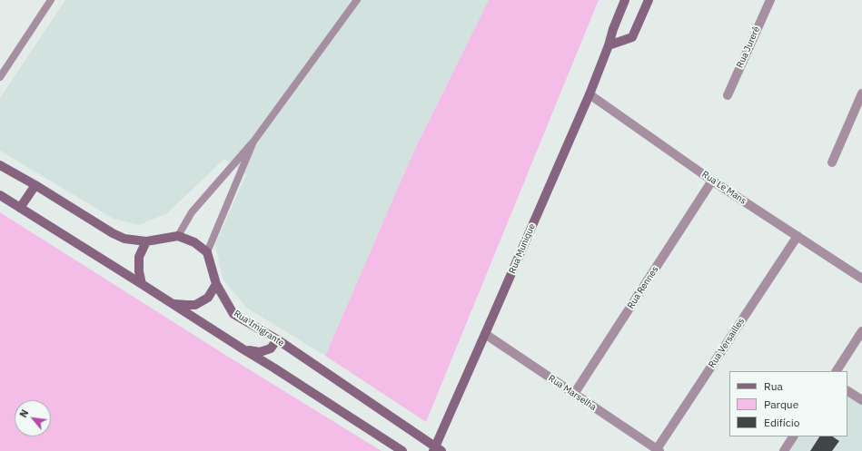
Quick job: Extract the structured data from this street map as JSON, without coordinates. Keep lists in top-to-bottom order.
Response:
{
  "streets": {
    "main road": ["Rua Munique", "Rua Imigrante"],
    "street": [
      "Rua Jurerê",
      "Rua Le Mans",
      "Rua Rennes",
      "Rua Versailles",
      "Rua Marselha"
    ]
  },
  "crossings": [
    ["Rua Le Mans", "Rua Munique"],
    ["Rua Le Mans", "Rua Rennes"],
    ["Rua Le Mans", "Rua Versailles"],
    ["Rua Munique", "Rua Imigrante"],
    ["Rua Munique", "Rua Marselha"],
    ["Rua Rennes", "Rua Marselha"],
    ["Rua Versailles", "Rua Marselha"]
  ],
  "legend": ["Rua", "Parque", "Edifício"],
  "north": "top left"
}
